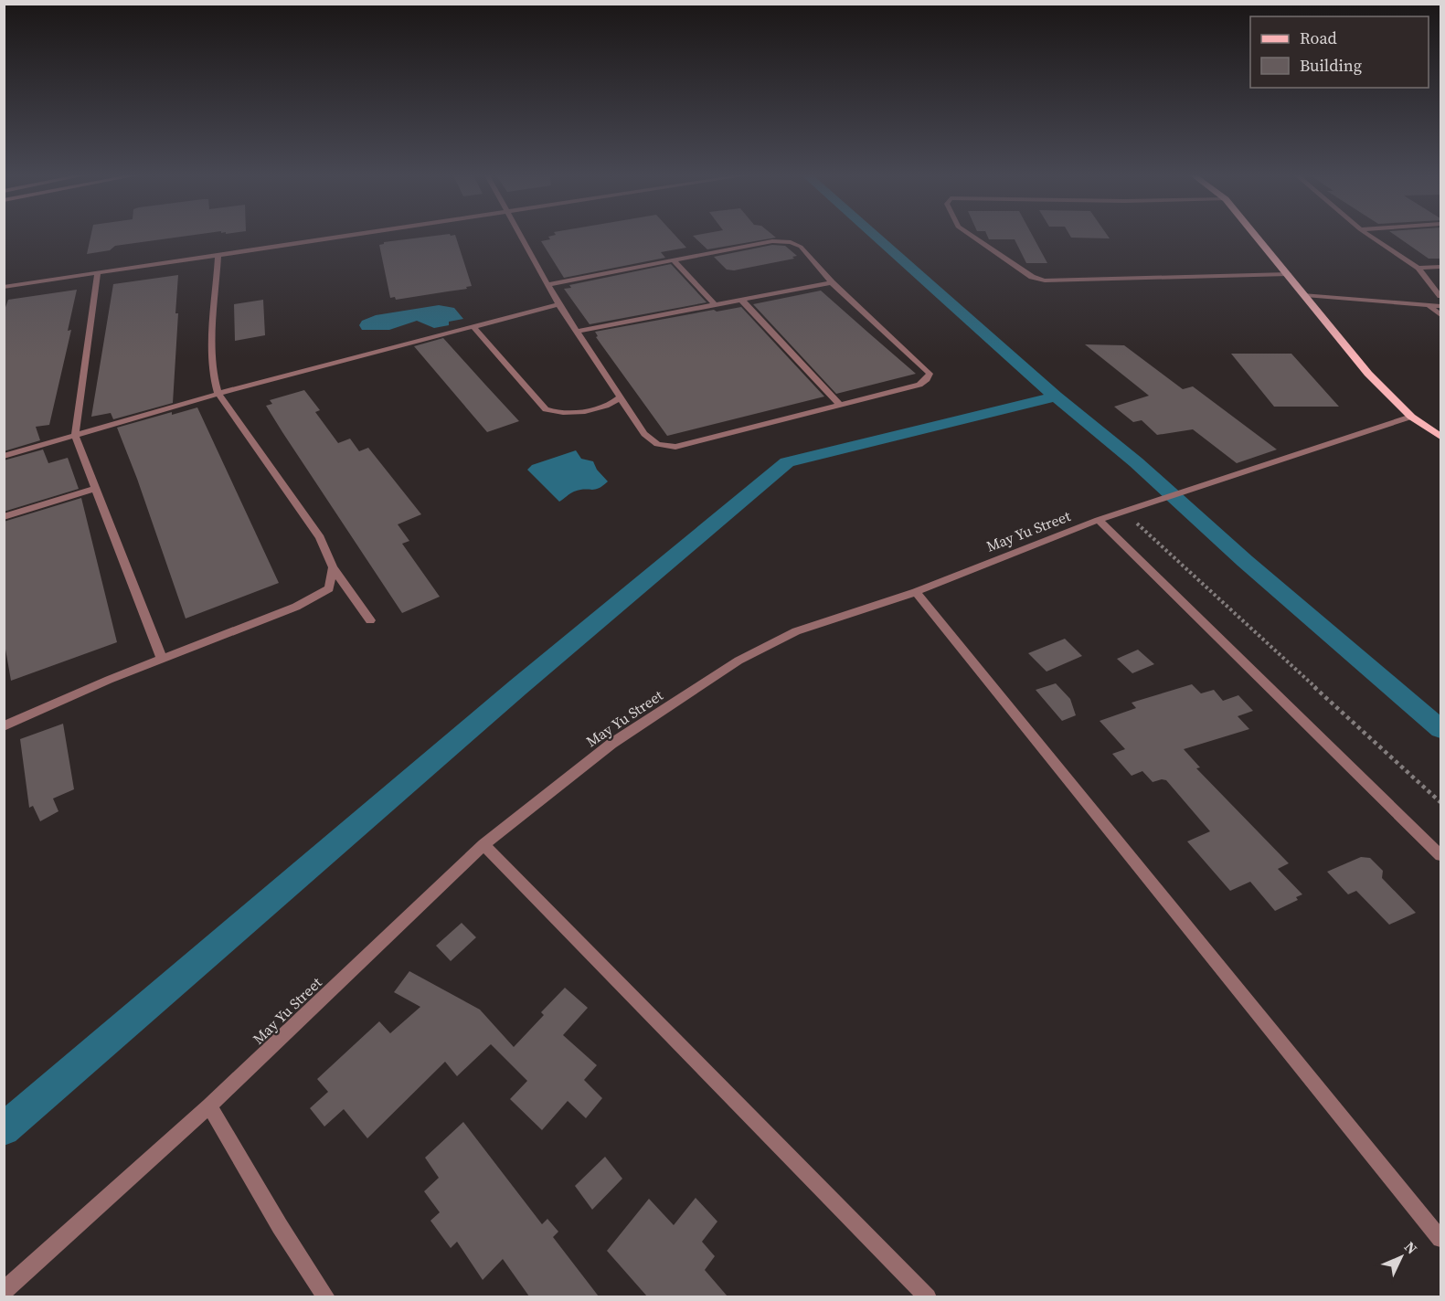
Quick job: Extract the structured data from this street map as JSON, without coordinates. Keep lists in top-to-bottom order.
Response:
{
  "streets": {
    "street": ["May Yu Street"]
  },
  "legend": ["Road", "Building"],
  "north": "top right"
}
